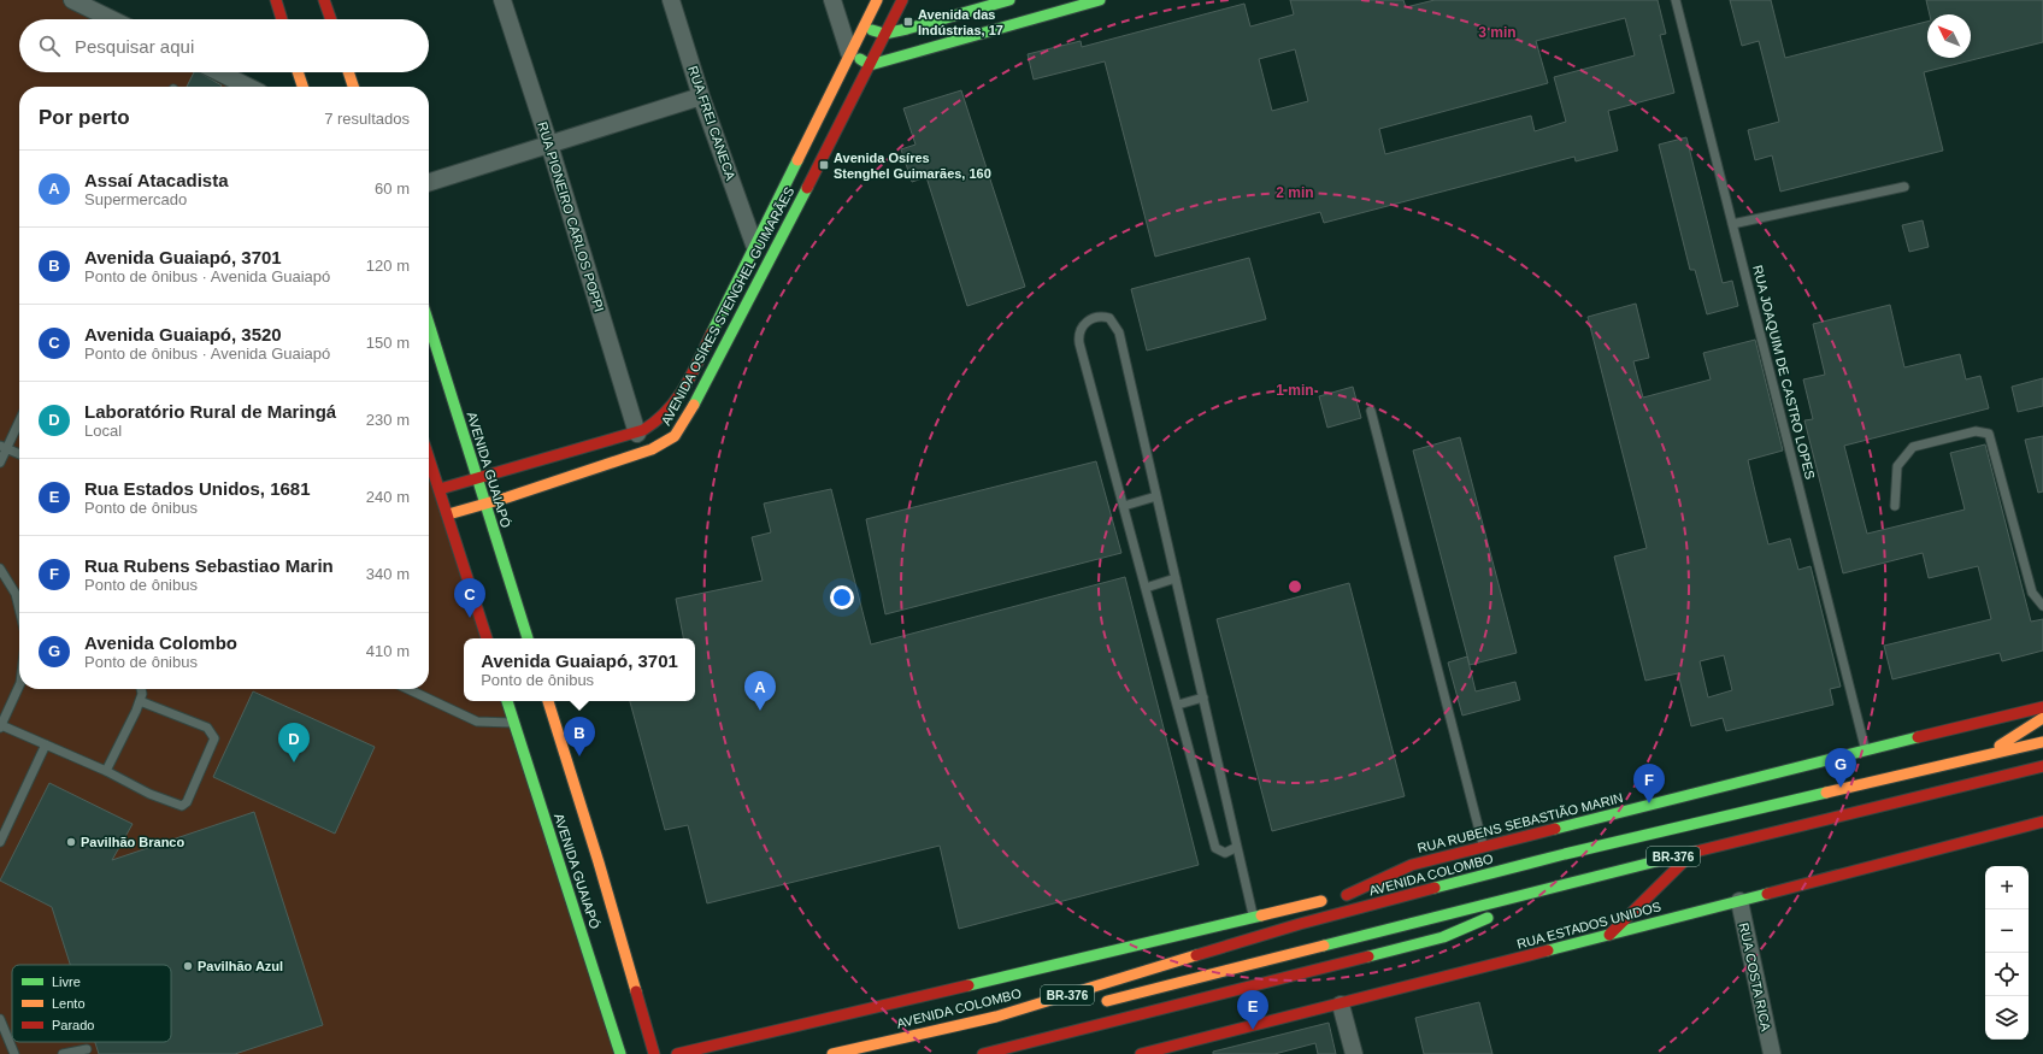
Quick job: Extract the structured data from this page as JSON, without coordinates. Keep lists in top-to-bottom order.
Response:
{
  "streets": {
    "main road": [
      "AVENIDA OSÍRES STENGHEL GUIMARÃES",
      "AVENIDA GUAIAPÓ",
      "RUA RUBENS SEBASTIÃO MARIN",
      "BR-376",
      "AVENIDA COLOMBO",
      "RUA ESTADOS UNIDOS"
    ],
    "street": ["RUA FREI CANECA", "RUA PIONEIRO CARLOS POPPI", "RUA COSTA RICA"],
    "lane": ["RUA JOAQUIM DE CASTRO LOPES"]
  },
  "crossings": [
    ["RUA FREI CANECA", "AVENIDA OSÍRES STENGHEL GUIMARÃES"],
    ["RUA PIONEIRO CARLOS POPPI", "AVENIDA OSÍRES STENGHEL GUIMARÃES"],
    ["AVENIDA OSÍRES STENGHEL GUIMARÃES", "AVENIDA GUAIAPÓ"],
    ["RUA JOAQUIM DE CASTRO LOPES", "RUA RUBENS SEBASTIÃO MARIN"],
    ["RUA ESTADOS UNIDOS", "RUA COSTA RICA"]
  ],
  "places": {
    "transit": ["Avenida das Indústrias, 17", "Avenida Osíres Stenghel Guimarães, 160"],
    "other": ["Pavilhão Branco", "Pavilhão Azul"]
  },
  "legend": ["Livre", "Lento", "Parado"],
  "north": "top left",
  "page": {
    "search": "Pesquisar aqui",
    "heading": ["Por perto", "7 resultados"],
    "list": [
      {
        "mark": "A",
        "name": "Assaí Atacadista",
        "note": "Supermercado",
        "value": "60 m"
      },
      {
        "mark": "B",
        "name": "Avenida Guaiapó, 3701",
        "note": "Ponto de ônibus · Avenida Guaiapó",
        "value": "120 m"
      },
      {
        "mark": "C",
        "name": "Avenida Guaiapó, 3520",
        "note": "Ponto de ônibus · Avenida Guaiapó",
        "value": "150 m"
      },
      {
        "mark": "D",
        "name": "Laboratório Rural de Maringá",
        "note": "Local",
        "value": "230 m"
      },
      {
        "mark": "E",
        "name": "Rua Estados Unidos, 1681",
        "note": "Ponto de ônibus",
        "value": "240 m"
      },
      {
        "mark": "F",
        "name": "Rua Rubens Sebastiao Marin",
        "note": "Ponto de ônibus",
        "value": "340 m"
      },
      {
        "mark": "G",
        "name": "Avenida Colombo",
        "note": "Ponto de ônibus",
        "value": "410 m"
      }
    ],
    "pins": [
      "C",
      "A",
      "B",
      "D",
      "G",
      "F",
      "E"
    ],
    "popup": ["Avenida Guaiapó, 3701", "Ponto de ônibus"],
    "map_buttons": ["+", "−"]
  },
  "rings": ["3 min", "2 min", "1 min"]
}
